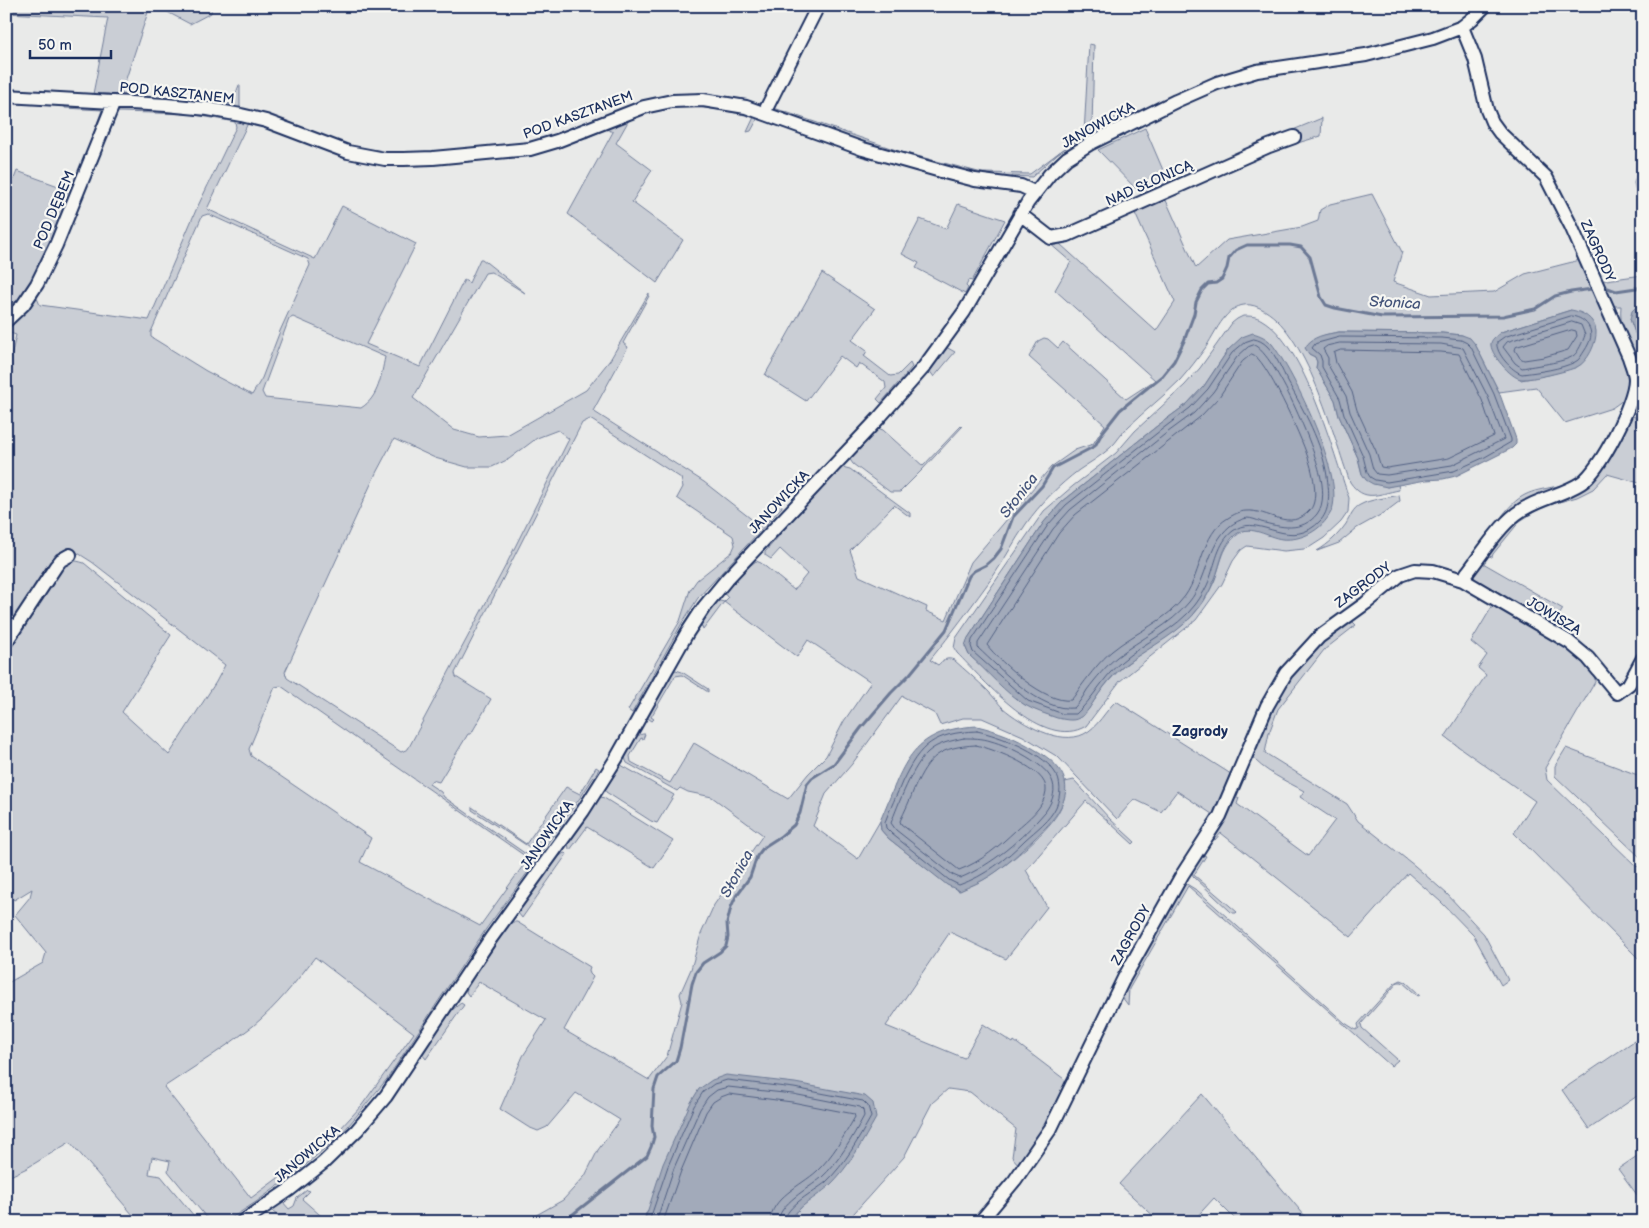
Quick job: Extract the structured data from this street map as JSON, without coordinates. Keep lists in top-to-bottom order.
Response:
{
  "streets": {
    "street": [
      "POD KASZTANEM",
      "JANOWICKA",
      "NAD SŁONICĄ",
      "POD DĘBEM",
      "ZAGRODY",
      "JOWISZA"
    ]
  },
  "crossings": [
    ["POD KASZTANEM", "JANOWICKA"],
    ["POD KASZTANEM", "POD DĘBEM"],
    ["JANOWICKA", "NAD SŁONICĄ"],
    ["JANOWICKA", "ZAGRODY"],
    ["ZAGRODY", "JOWISZA"]
  ],
  "districts": ["Zagrody"],
  "water": ["Słonica"],
  "scale_bar": "50 m"
}
